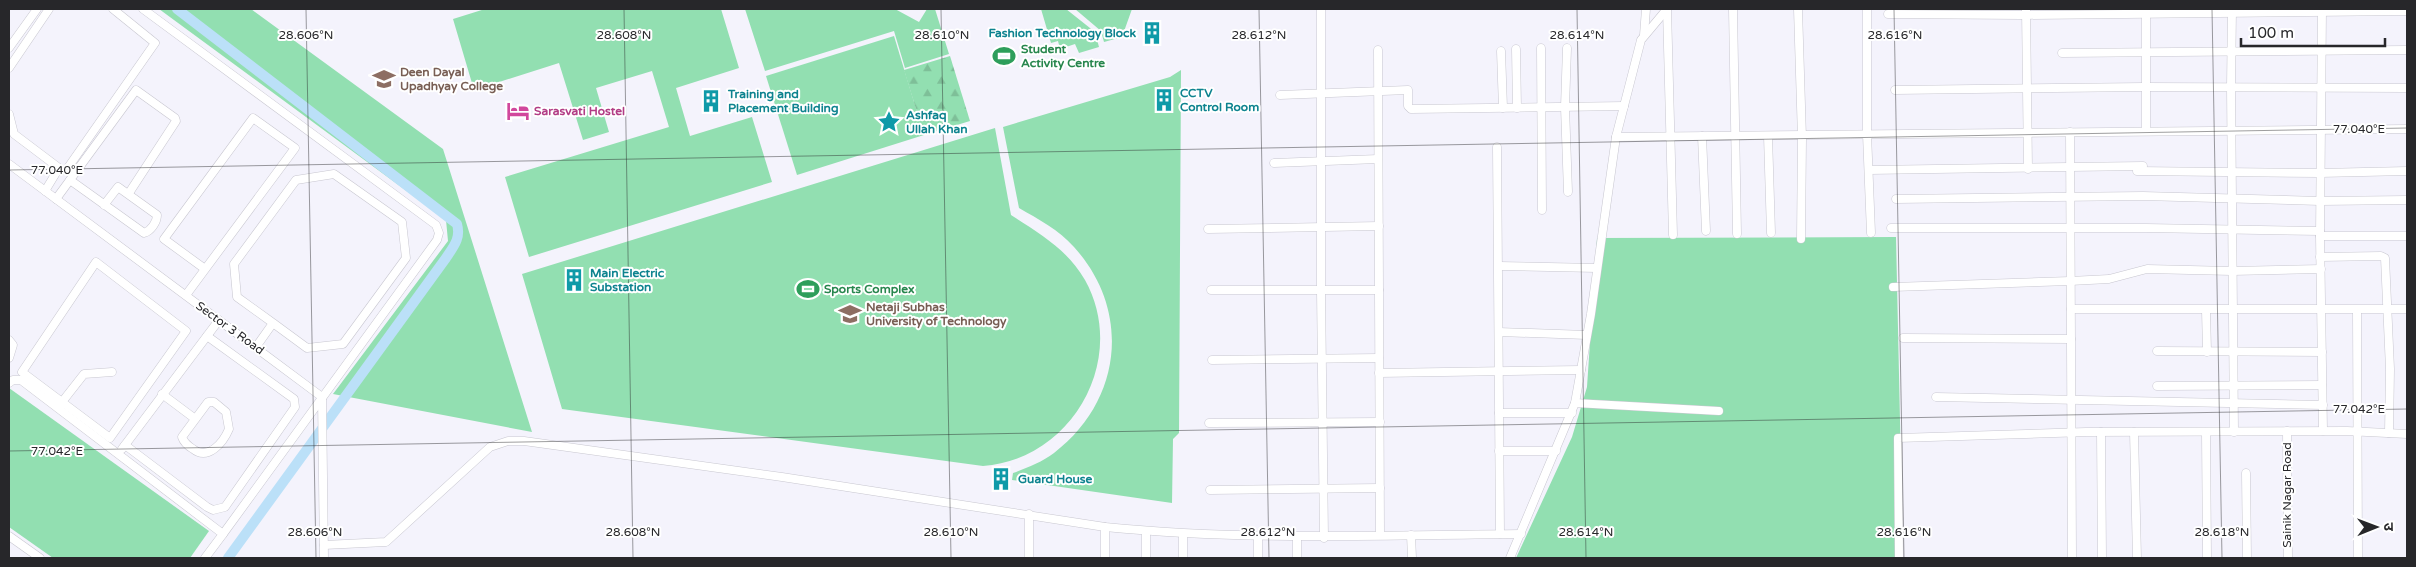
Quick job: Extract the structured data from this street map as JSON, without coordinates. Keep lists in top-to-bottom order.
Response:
{
  "streets": {
    "street": ["Sector 3 Road", "Sainik Nagar Road"]
  },
  "places": {
    "building": [
      "Fashion Technology Block",
      "CCTV Control Room",
      "Training and Placement Building",
      "Main Electric Substation",
      "Guard House"
    ],
    "sports": ["Student Activity Centre", "Sports Complex"],
    "school or university": ["Deen Dayal Upadhyay College", "Netaji Subhas University of Technology"],
    "hotel": ["Sarasvati Hostel"],
    "place": ["Ashfaq Ullah Khan"]
  },
  "scale_bar": "100 m",
  "north": "right",
  "coordinates": [
    "28.606°N",
    "28.608°N",
    "28.610°N",
    "28.612°N",
    "28.614°N",
    "28.616°N",
    "77.040°E",
    "77.042°E",
    "28.618°N"
  ]
}
